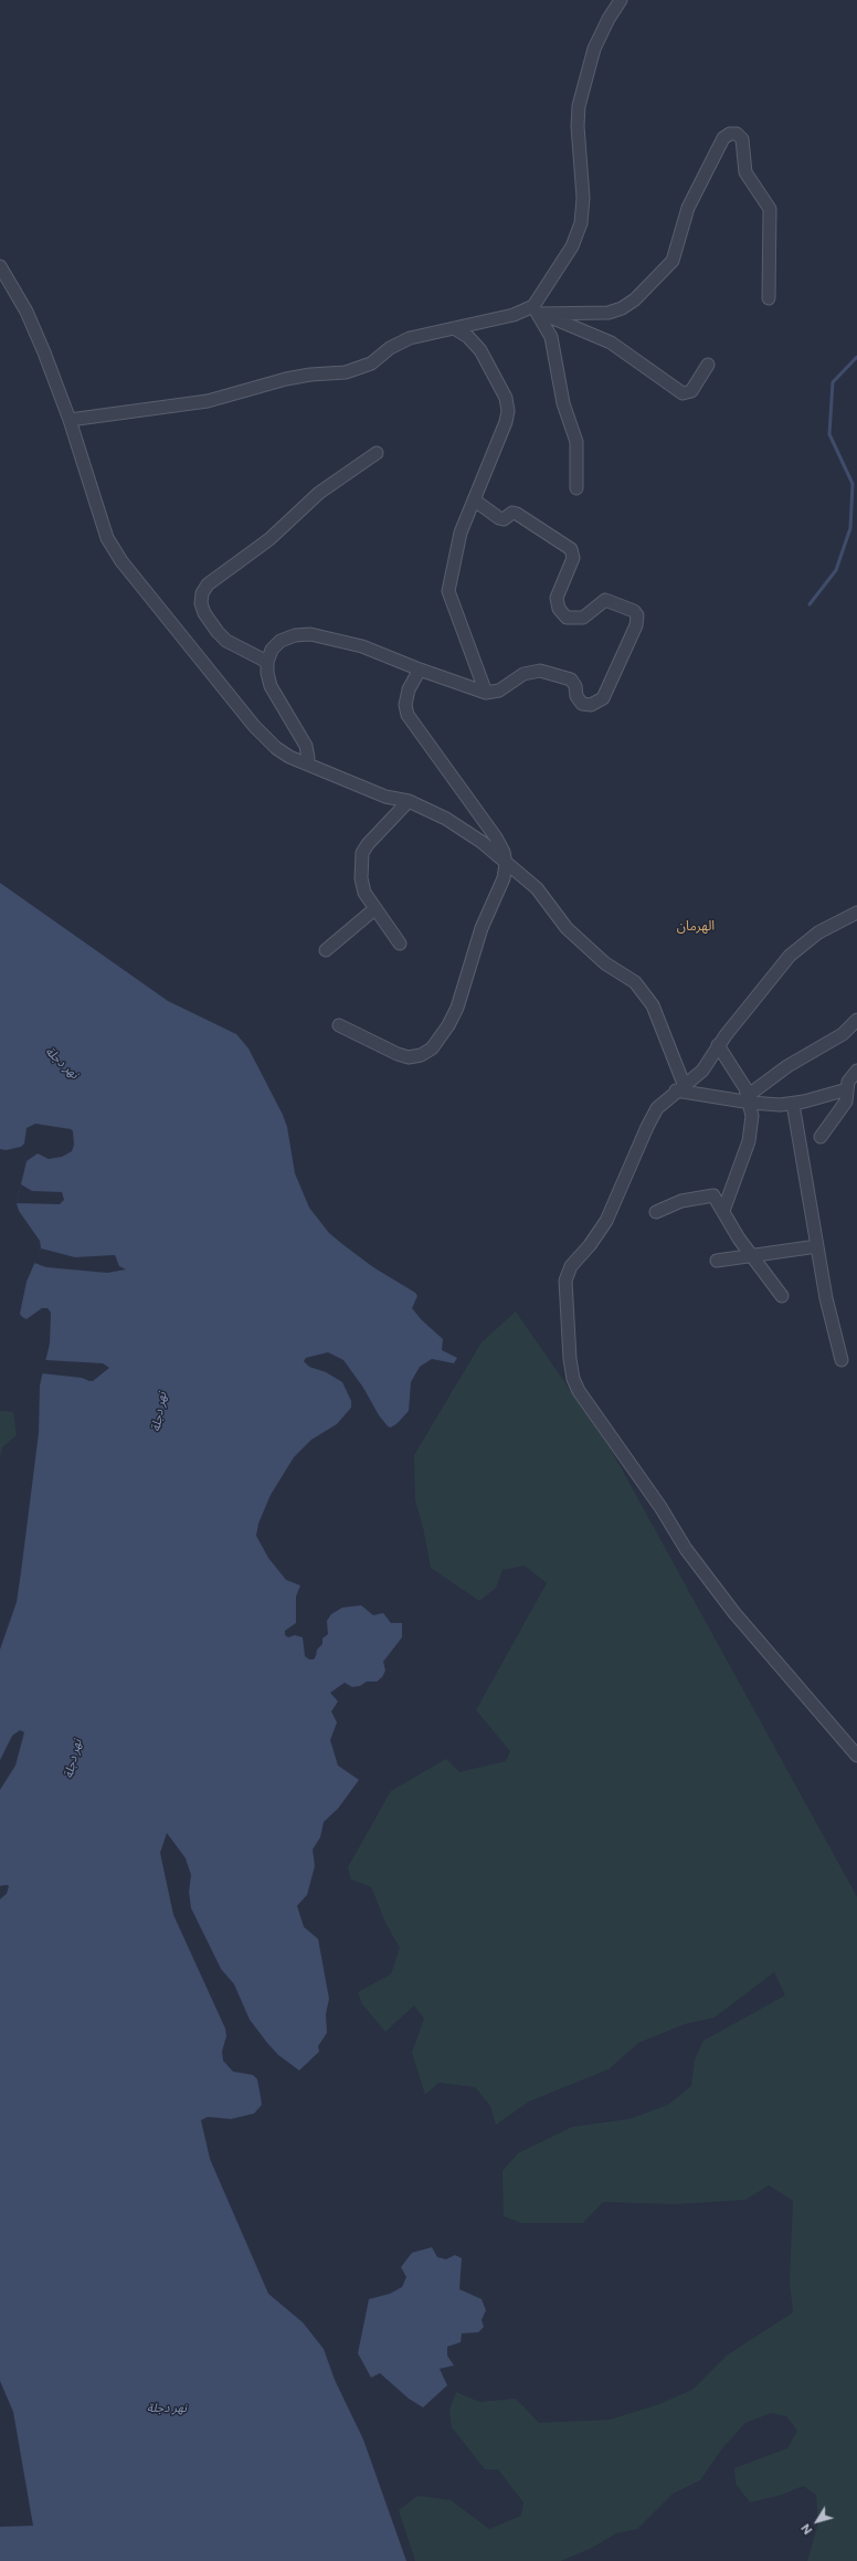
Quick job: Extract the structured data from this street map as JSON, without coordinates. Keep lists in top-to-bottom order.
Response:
{
  "districts": ["الهرمان"],
  "water": ["نهر دجلة"],
  "north": "bottom left"
}
